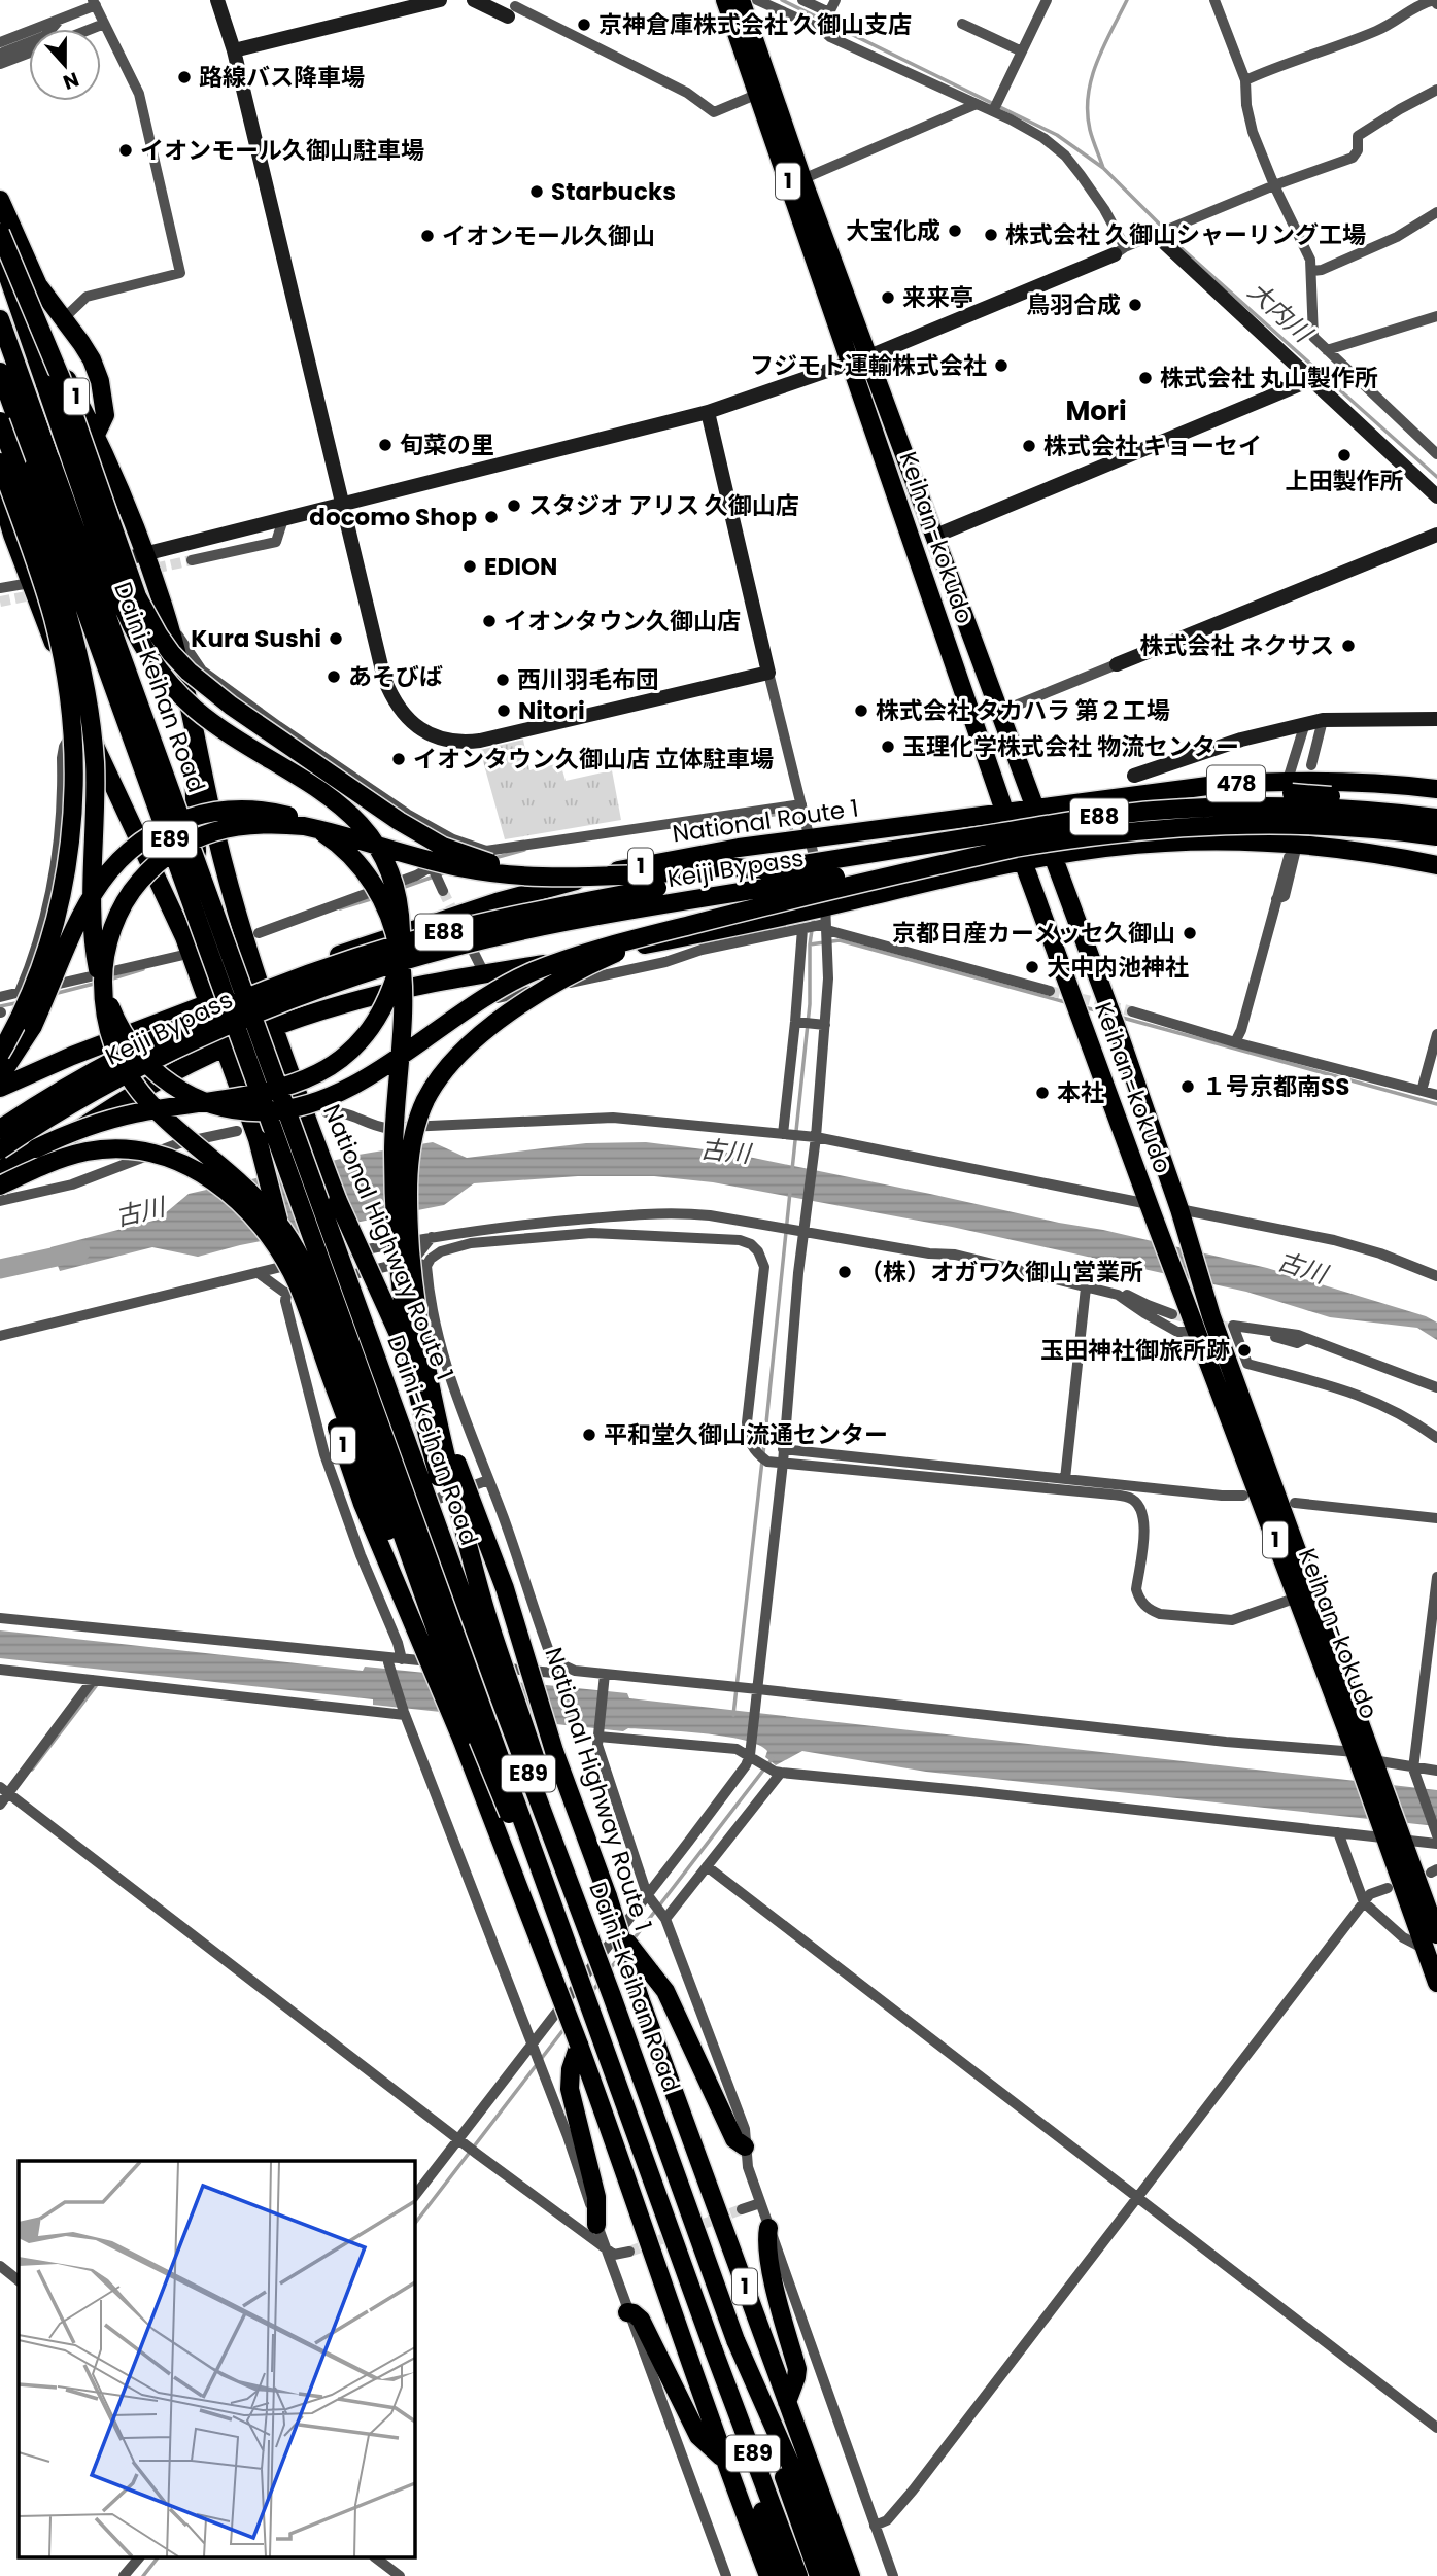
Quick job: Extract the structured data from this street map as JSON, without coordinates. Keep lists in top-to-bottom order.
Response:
{
  "streets": {
    "highway": [
      "1",
      "Keihan-kokudo",
      "Daini-Keihan Road",
      "478",
      "E88",
      "National Route 1",
      "E89",
      "Keiji Bypass",
      "National Highway Route 1"
    ]
  },
  "crossings": [
    ["1", "Keihan-kokudo"],
    ["1", "National Route 1"],
    ["1", "Keiji Bypass"],
    ["1", "National Highway Route 1"],
    ["Keihan-kokudo", "478"],
    ["Keihan-kokudo", "National Route 1"],
    ["Keihan-kokudo", "Keiji Bypass"],
    ["478", "National Route 1"],
    ["National Route 1", "National Highway Route 1"]
  ],
  "districts": ["Mori"],
  "water": ["大内川", "古川"],
  "places": [
    "京神倉庫株式会社 久御山支店",
    "路線バス降車場",
    "イオンモール久御山駐車場",
    "Starbucks",
    "大宝化成",
    "株式会社 久御山シャーリング工場",
    "イオンモール久御山",
    "来来亭",
    "鳥羽合成",
    "フジモト運輸株式会社",
    "株式会社 丸山製作所",
    "旬菜の里",
    "株式会社 キョーセイ",
    "上田製作所",
    "スタジオ アリス 久御山店",
    "docomo Shop",
    "EDION",
    "イオンタウン久御山店",
    "Kura Sushi",
    "株式会社 ネクサス",
    "あそびば",
    "西川羽毛布団",
    "Nitori",
    "株式会社 タカハラ 第２工場",
    "玉理化学株式会社 物流センター",
    "イオンタウン久御山店 立体駐車場",
    "京都日産カーメッセ久御山",
    "大中内池神社",
    "１号京都南SS",
    "本社",
    "（株）オガワ久御山営業所",
    "玉田神社御旅所跡",
    "平和堂久御山流通センター"
  ],
  "north": "bottom"
}
